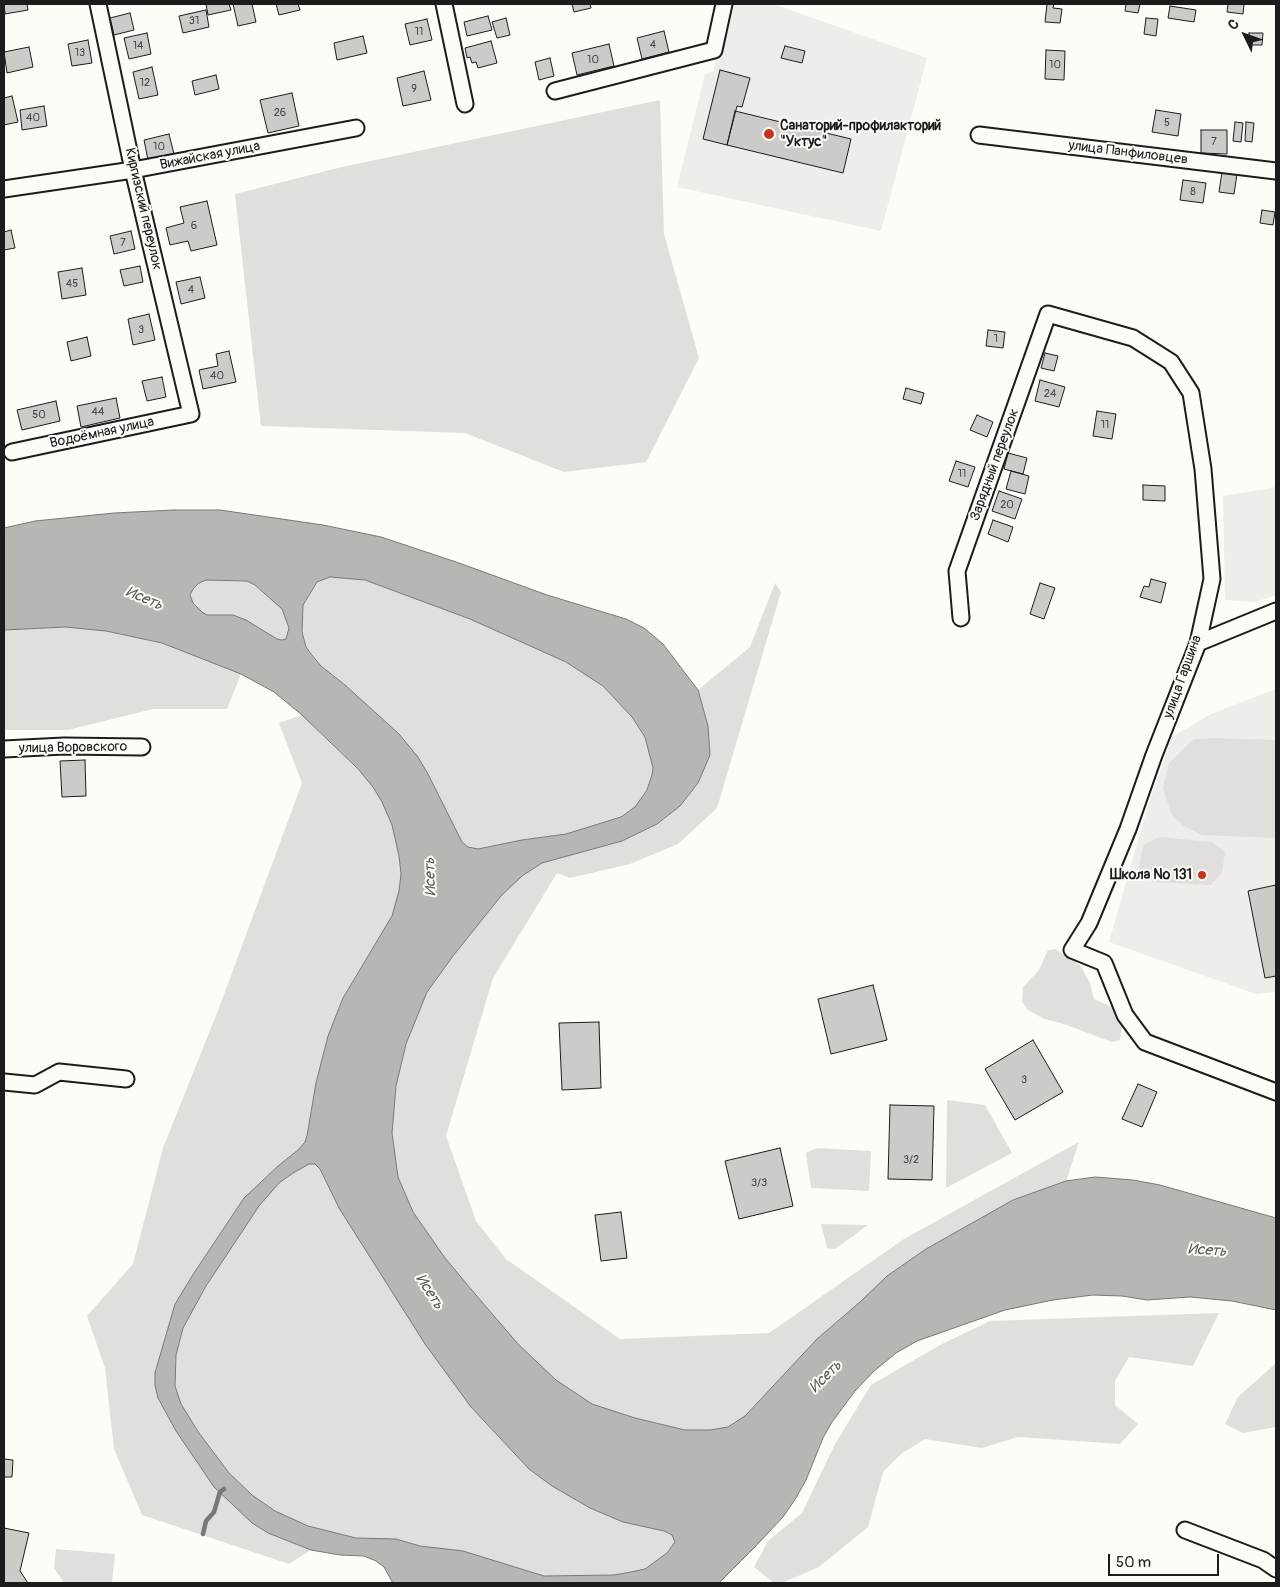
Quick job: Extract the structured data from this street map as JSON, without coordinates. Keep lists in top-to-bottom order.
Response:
{
  "streets": {
    "street": [
      "улица Панфиловцев",
      "Вижайская улица",
      "Киргизский переулок",
      "Водоёмная улица",
      "Зарядный переулок",
      "улица Гаршина",
      "улица Воровского"
    ]
  },
  "crossings": [
    ["Вижайская улица", "Киргизский переулок"],
    ["Киргизский переулок", "Водоёмная улица"],
    ["Зарядный переулок", "улица Гаршина"]
  ],
  "water": ["Исеть"],
  "places": ["Санаторий-профилакторий \"Уктус\"", "Школа № 131"],
  "house_numbers": [
    "31",
    "11",
    "4",
    "14",
    "13",
    "10",
    "10",
    "12",
    "9",
    "26",
    "40",
    "5",
    "7",
    "10",
    "8",
    "6",
    "7",
    "45",
    "4",
    "3",
    "1",
    "40",
    "24",
    "44",
    "50",
    "11",
    "11",
    "20",
    "3",
    "3/2",
    "3/3"
  ],
  "scale_bar": "50 m",
  "north": "top left"
}
